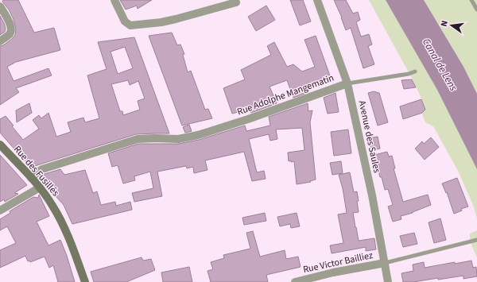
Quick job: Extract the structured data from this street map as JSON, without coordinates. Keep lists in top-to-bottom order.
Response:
{
  "streets": {
    "main road": ["Rue des Fusillés"],
    "street": ["Rue Adolphe Mangematin", "Avenue des Saules", "Rue Victor Bailliez"]
  },
  "crossings": [
    ["Rue Adolphe Mangematin", "Avenue des Saules"],
    ["Rue Adolphe Mangematin", "Rue des Fusillés"],
    ["Avenue des Saules", "Rue Victor Bailliez"]
  ],
  "water": ["Canal de Lens"],
  "north": "left"
}
